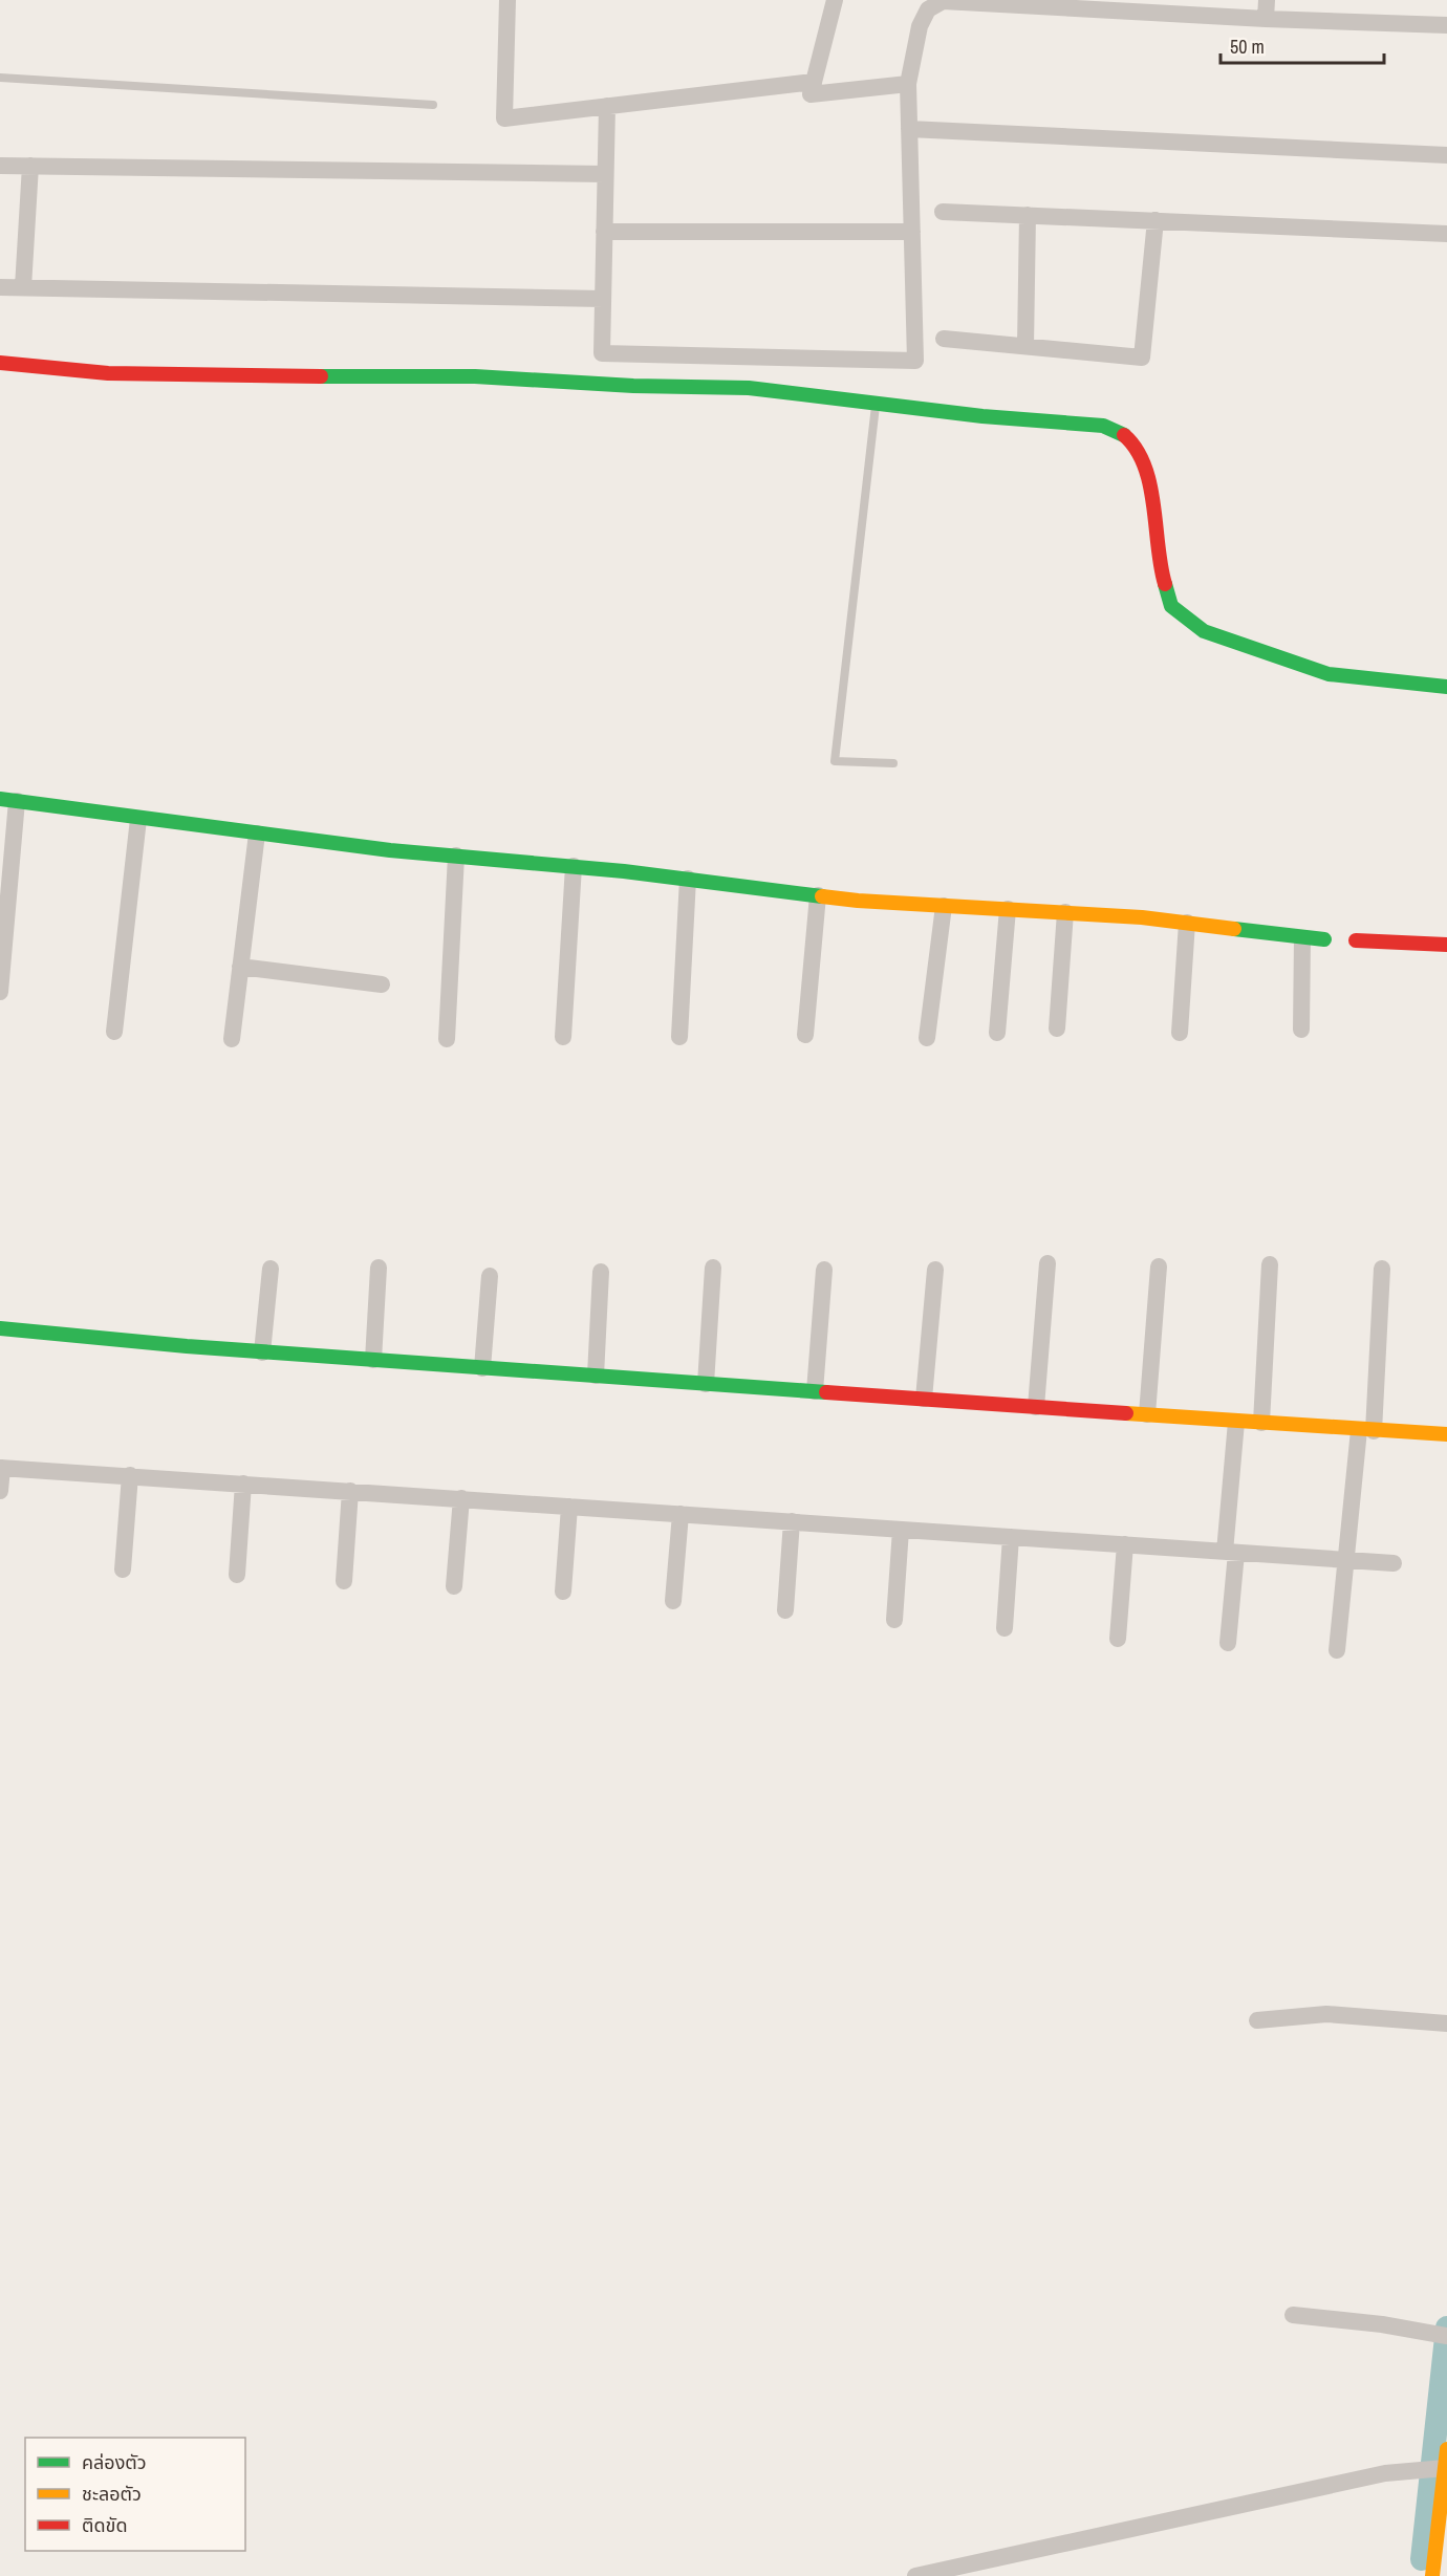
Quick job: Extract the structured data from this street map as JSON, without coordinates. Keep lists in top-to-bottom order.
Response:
{
  "legend": ["คล่องตัว", "ชะลอตัว", "ติดขัด"],
  "scale_bar": "50 m"
}
